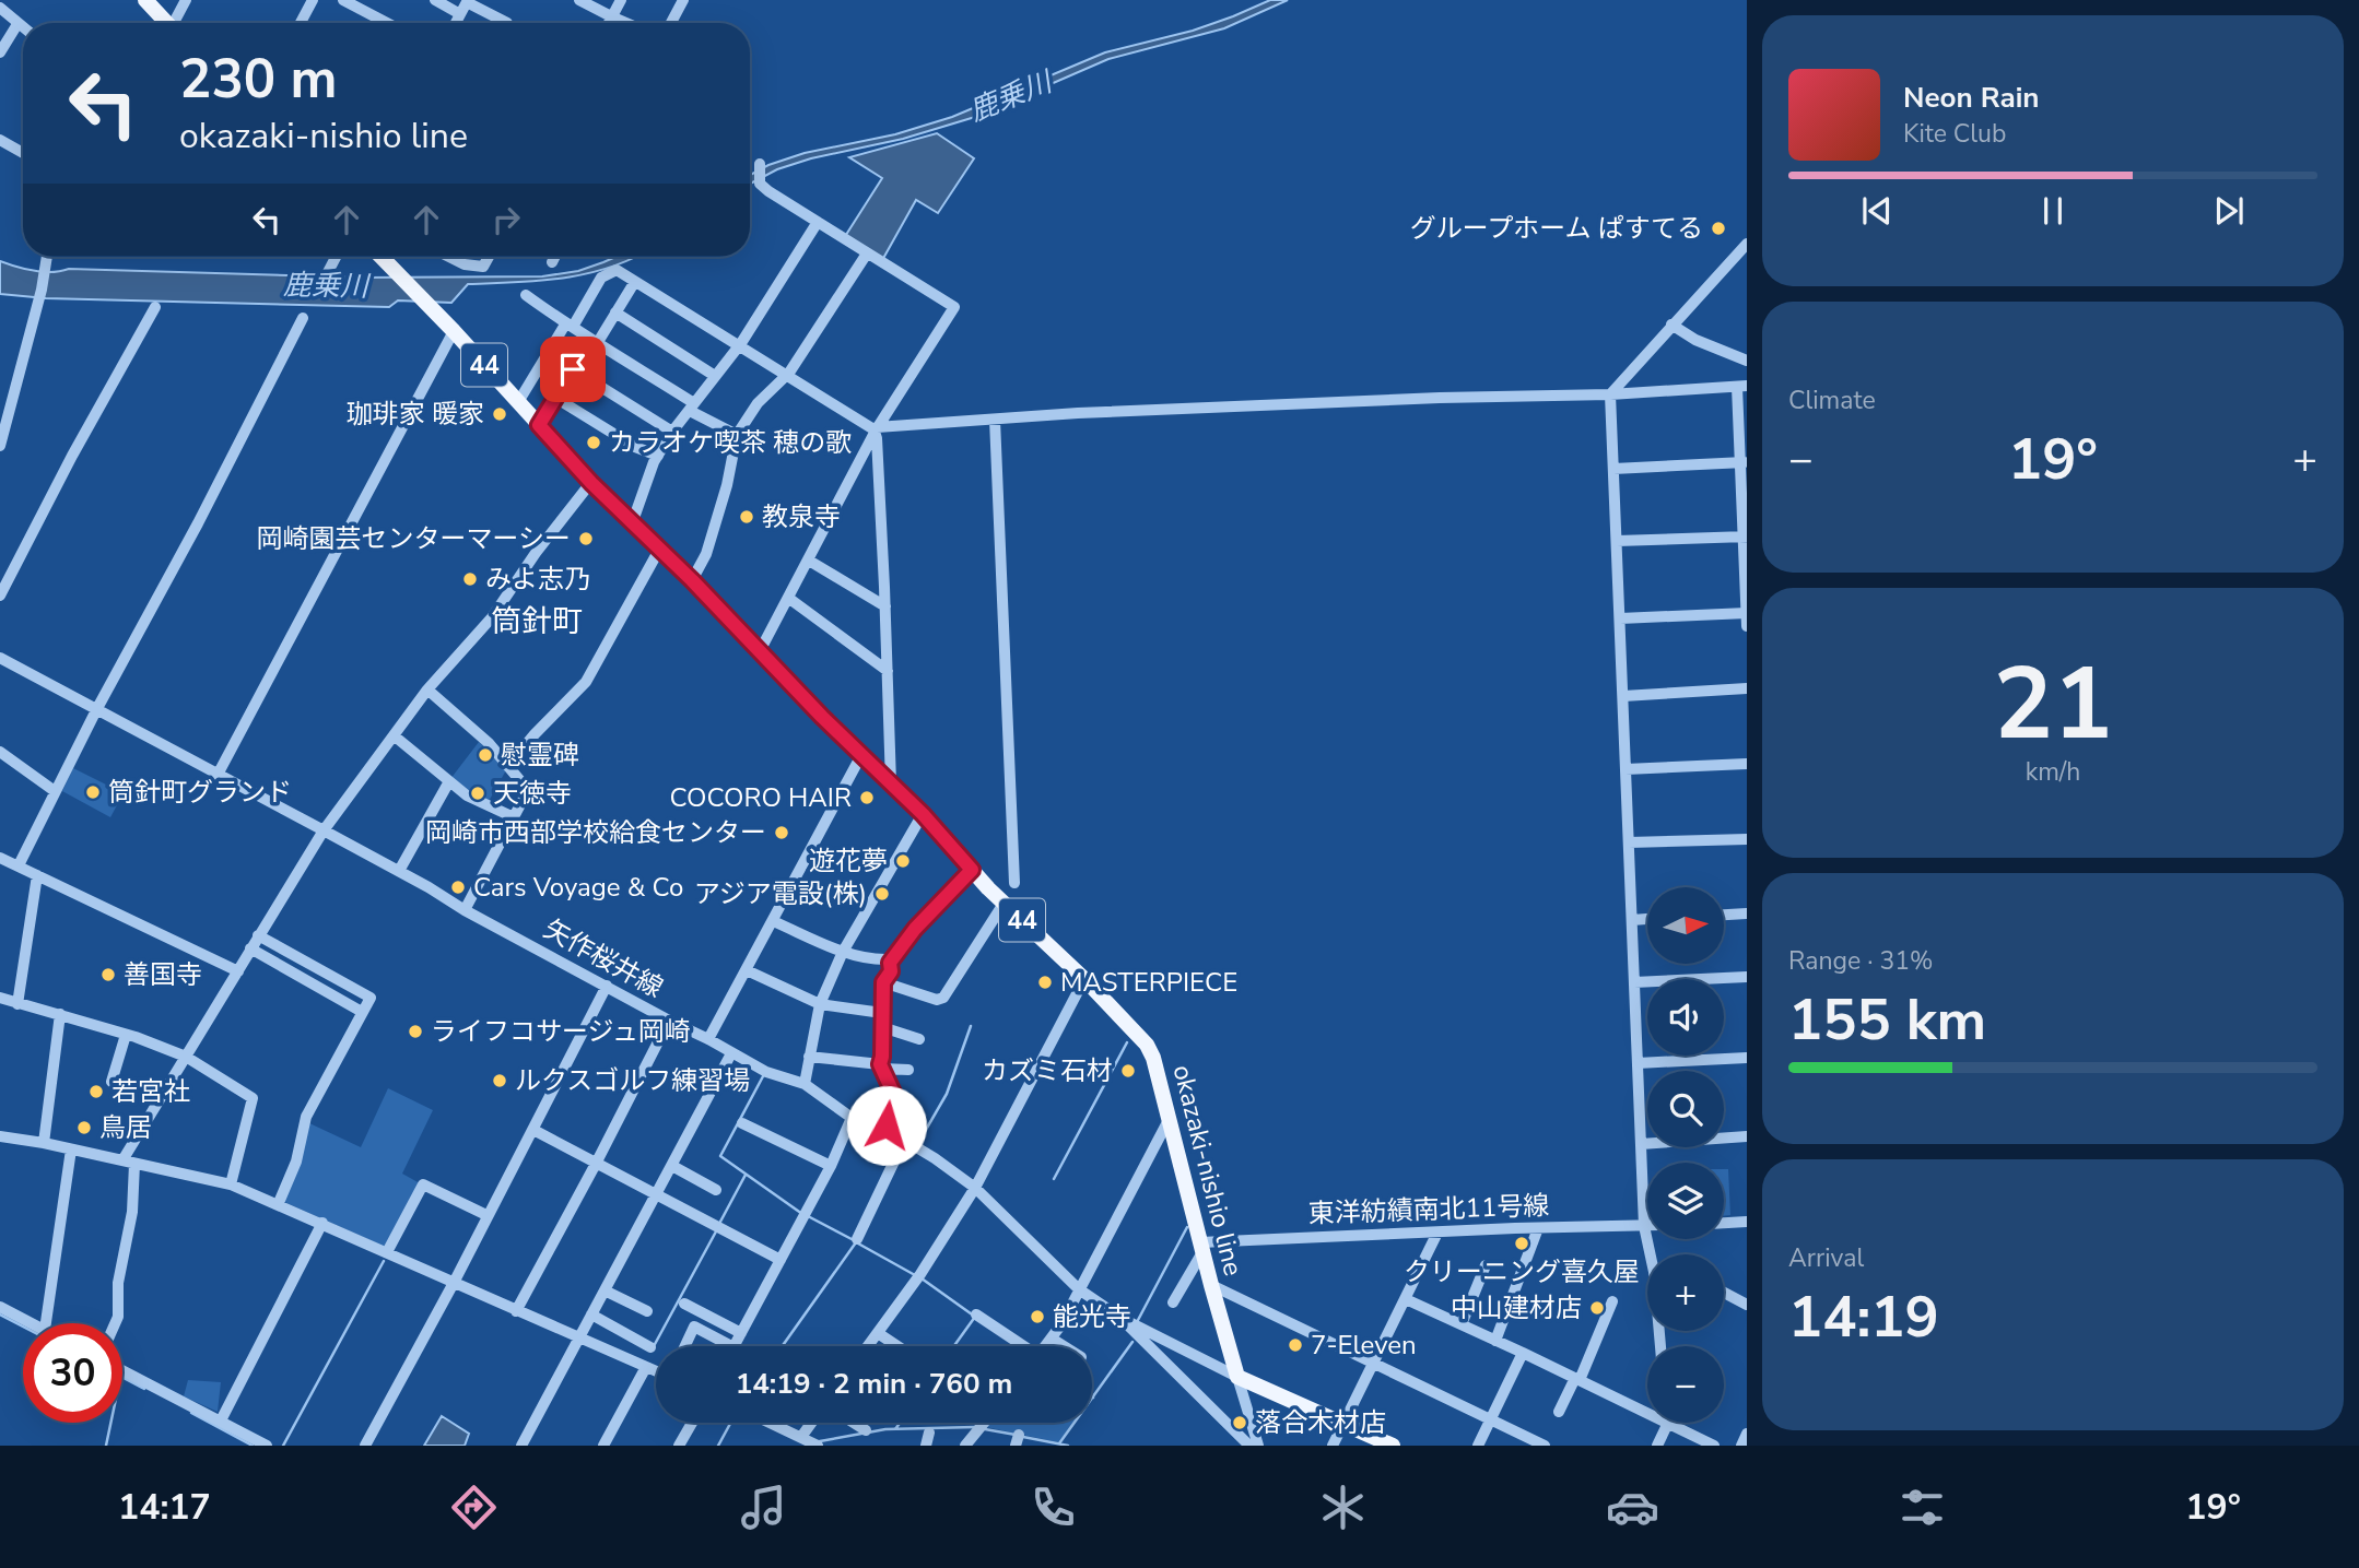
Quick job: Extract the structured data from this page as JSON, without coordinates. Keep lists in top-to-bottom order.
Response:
{
  "streets": {
    "main road": ["44", "okazaki-nishio line"],
    "street": ["矢作桜井線", "東洋紡績南北11号線"]
  },
  "crossings": [
    ["矢作桜井線", "okazaki-nishio line"],
    ["okazaki-nishio line", "東洋紡績南北11号線"]
  ],
  "districts": ["筒針町"],
  "water": ["鹿乗川"],
  "places": [
    "グループホーム ぱすてる",
    "珈琲家 暖家",
    "カラオケ喫茶 穂の歌",
    "教泉寺",
    "岡崎園芸センターマーシー",
    "みよ志乃",
    "慰霊碑",
    "筒針町グランド",
    "天徳寺",
    "COCORO HAIR",
    "岡崎市西部学校給食センター",
    "遊花夢",
    "Cars Voyage & Co",
    "アジア電設(株)",
    "善国寺",
    "MASTERPIECE",
    "ライフコサージュ岡崎",
    "カズミ石材",
    "ルクスゴルフ練習場",
    "若宮社",
    "鳥居",
    "クリーニング喜久屋",
    "中山建材店",
    "能光寺",
    "7-Eleven",
    "落合木材店"
  ],
  "north": "right",
  "page": {
    "turn": ["230 m", "okazaki-nishio line"],
    "song": ["Neon Rain", "Kite Club"],
    "tile": [
      "Climate",
      ["21", "km/h"],
      ["Range · 31%", "155 km"],
      ["Arrival", "14:19"]
    ],
    "heat": ["−", "19°", "+"],
    "map_buttons": ["+", "−"],
    "limit": "30",
    "trip": "14:19 · 2 min · 760 m",
    "tabs": ["14:17", "19°"]
  }
}
